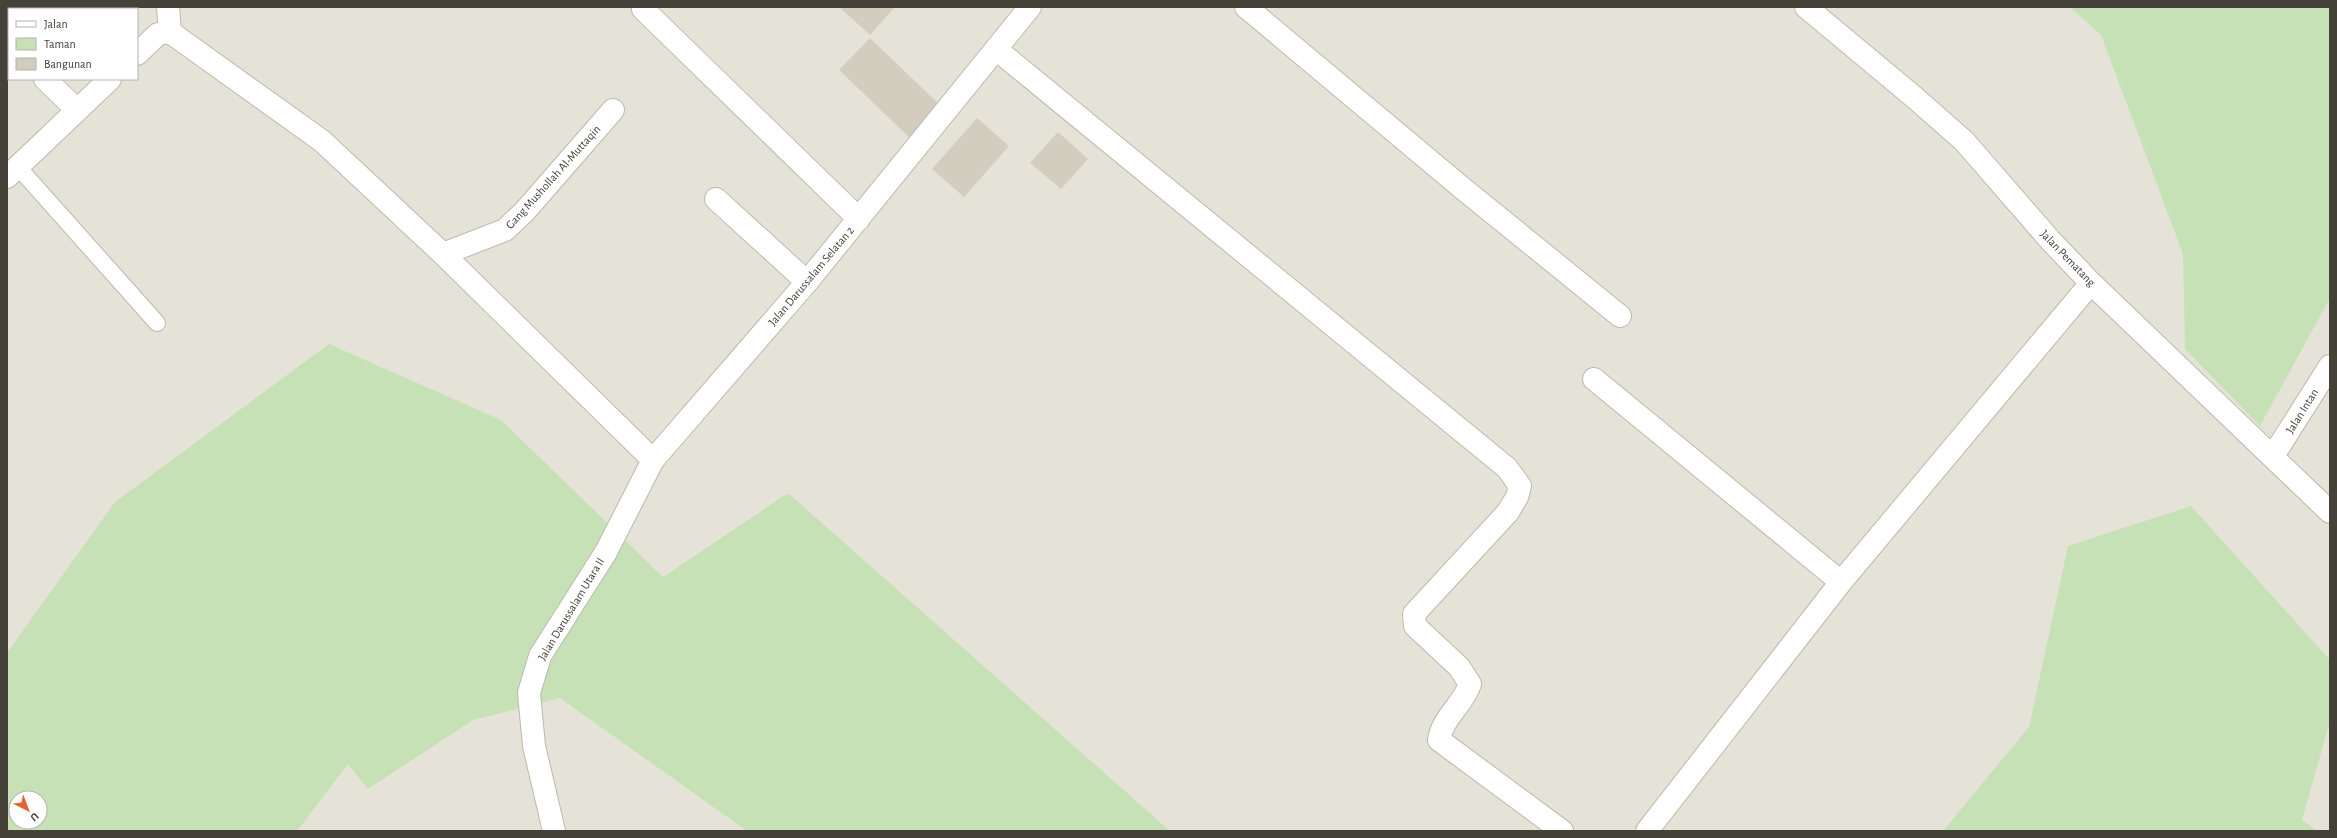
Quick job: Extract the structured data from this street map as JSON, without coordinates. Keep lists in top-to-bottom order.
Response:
{
  "streets": {
    "street": [
      "Gang Mushollah Al-Muttaqin",
      "Jalan Pematang",
      "Jalan Darussalam Selatan 2",
      "Jalan Intan",
      "Jalan Darussalam Utara II"
    ]
  },
  "crossings": [
    ["Jalan Pematang", "Jalan Intan"],
    ["Jalan Darussalam Selatan 2", "Jalan Darussalam Utara II"]
  ],
  "legend": ["Jalan", "Taman", "Bangunan"],
  "north": "bottom right"
}
